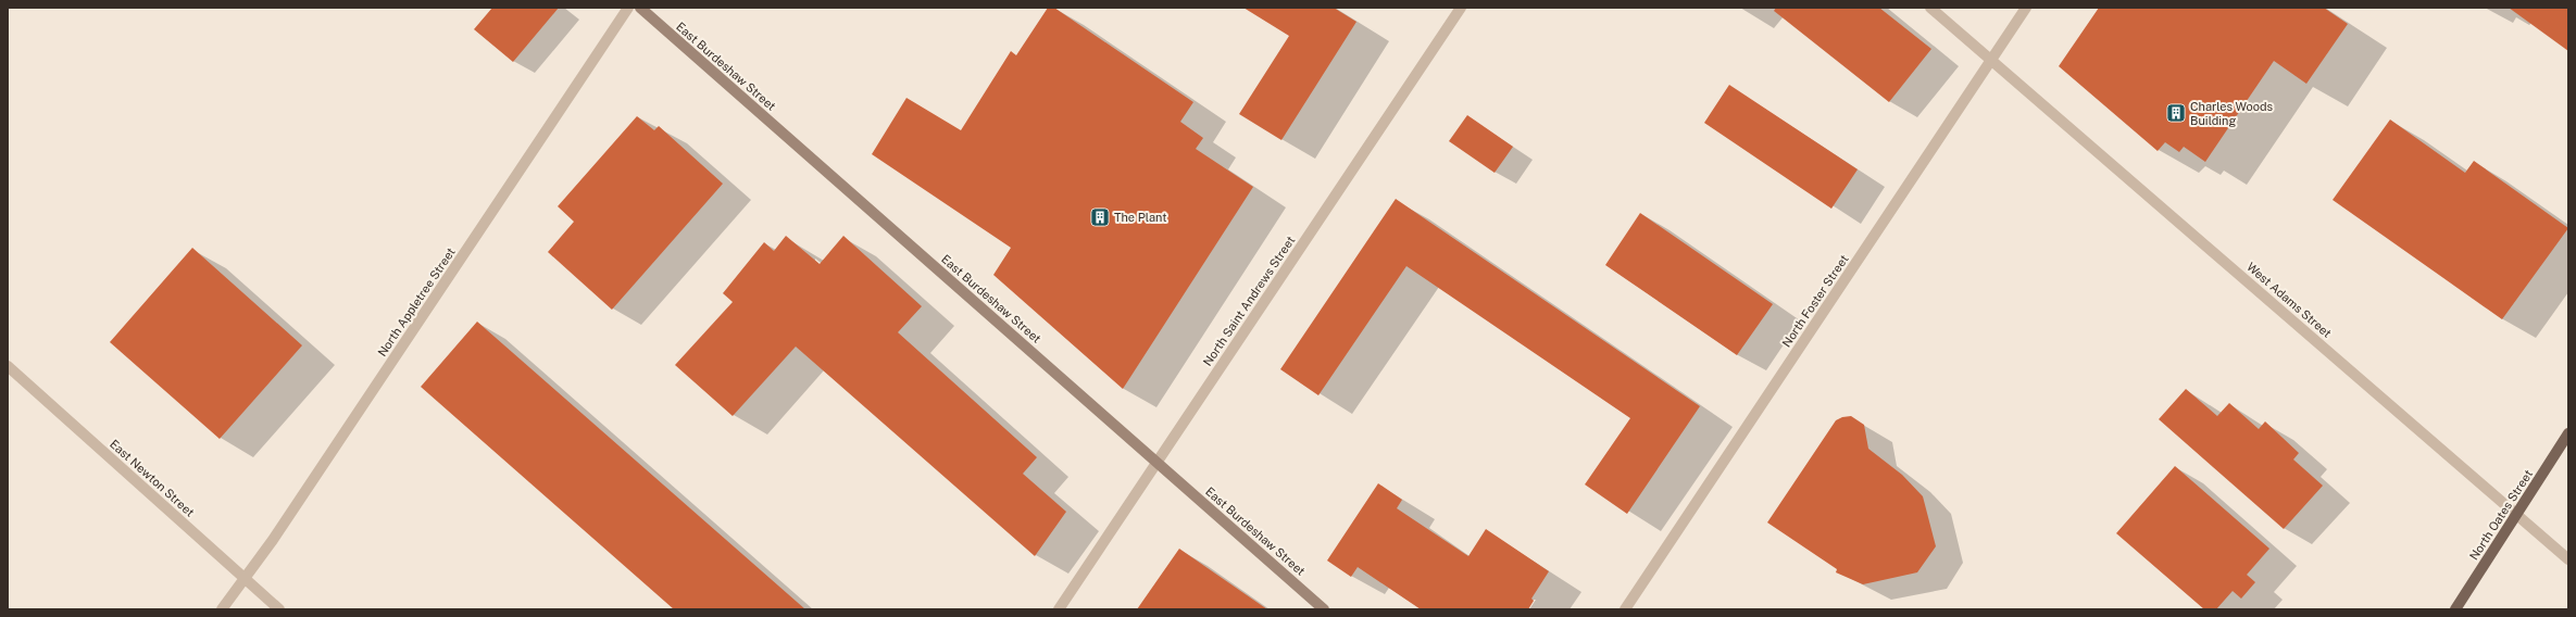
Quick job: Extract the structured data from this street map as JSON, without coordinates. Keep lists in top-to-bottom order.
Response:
{
  "streets": {
    "main road": ["North Oates Street"],
    "street": [
      "East Burdeshaw Street",
      "West Adams Street",
      "North Saint Andrews Street",
      "North Foster Street",
      "North Appletree Street",
      "East Newton Street"
    ]
  },
  "crossings": [
    ["East Burdeshaw Street", "North Saint Andrews Street"],
    ["West Adams Street", "North Foster Street"],
    ["West Adams Street", "North Oates Street"],
    ["North Appletree Street", "East Newton Street"]
  ],
  "places": {
    "building": ["Charles Woods Building", "The Plant"]
  }
}
